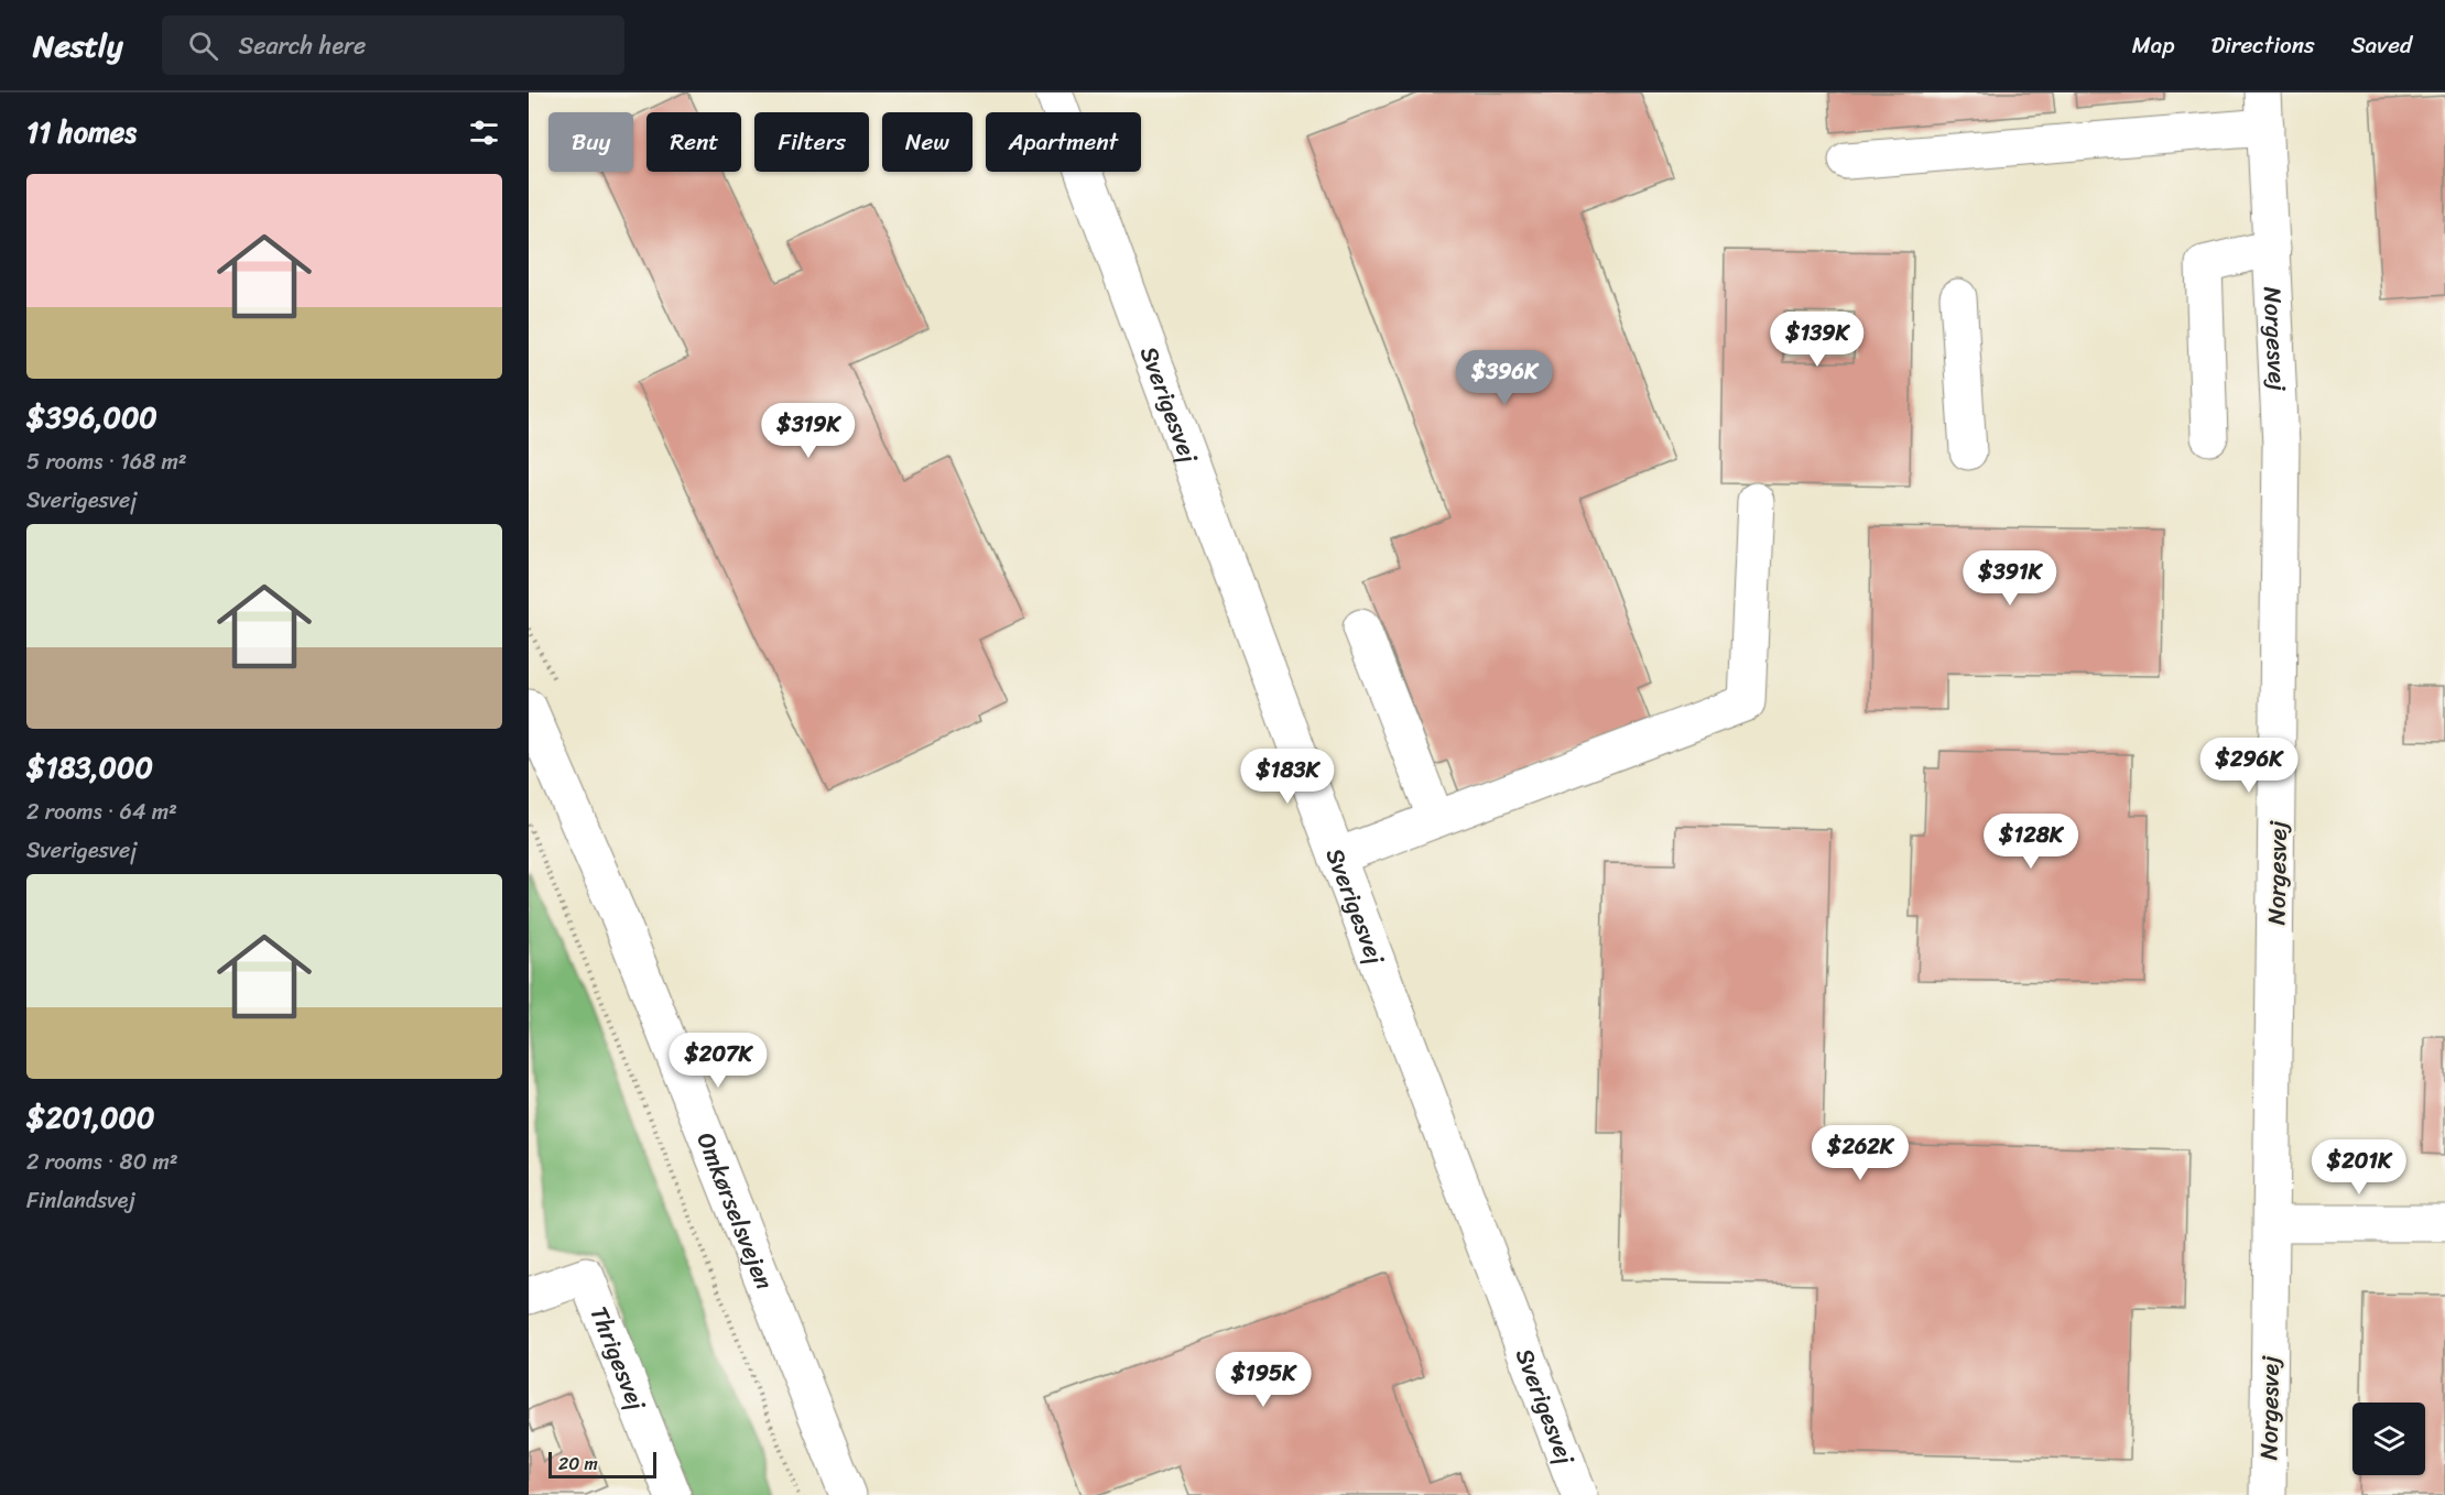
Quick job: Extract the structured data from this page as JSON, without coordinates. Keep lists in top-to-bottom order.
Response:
{
  "streets": {
    "street": [
      "Norgesvej",
      "Sverigesvej",
      "Omkørselsvejen",
      "Thrigesvej"
    ]
  },
  "scale_bar": "20 m",
  "page": {
    "header": "Nestly",
    "search": "Search here",
    "nav": ["Map", "Directions", "Saved"],
    "heading": "11 homes",
    "chip": [
      "Buy",
      "Rent",
      "Filters",
      "New",
      "Apartment"
    ],
    "list": [
      {
        "name": "$396,000",
        "note": "5 rooms · 168 m² · Sverigesvej"
      },
      {
        "name": "$183,000",
        "note": "2 rooms · 64 m² · Sverigesvej"
      },
      {
        "name": "$201,000",
        "note": "2 rooms · 80 m² · Finlandsvej"
      }
    ],
    "price": [
      "$139K",
      "$396K",
      "$319K",
      "$391K",
      "$296K",
      "$183K",
      "$128K",
      "$207K",
      "$262K",
      "$201K",
      "$195K"
    ],
    "scale": "20 m"
  }
}
